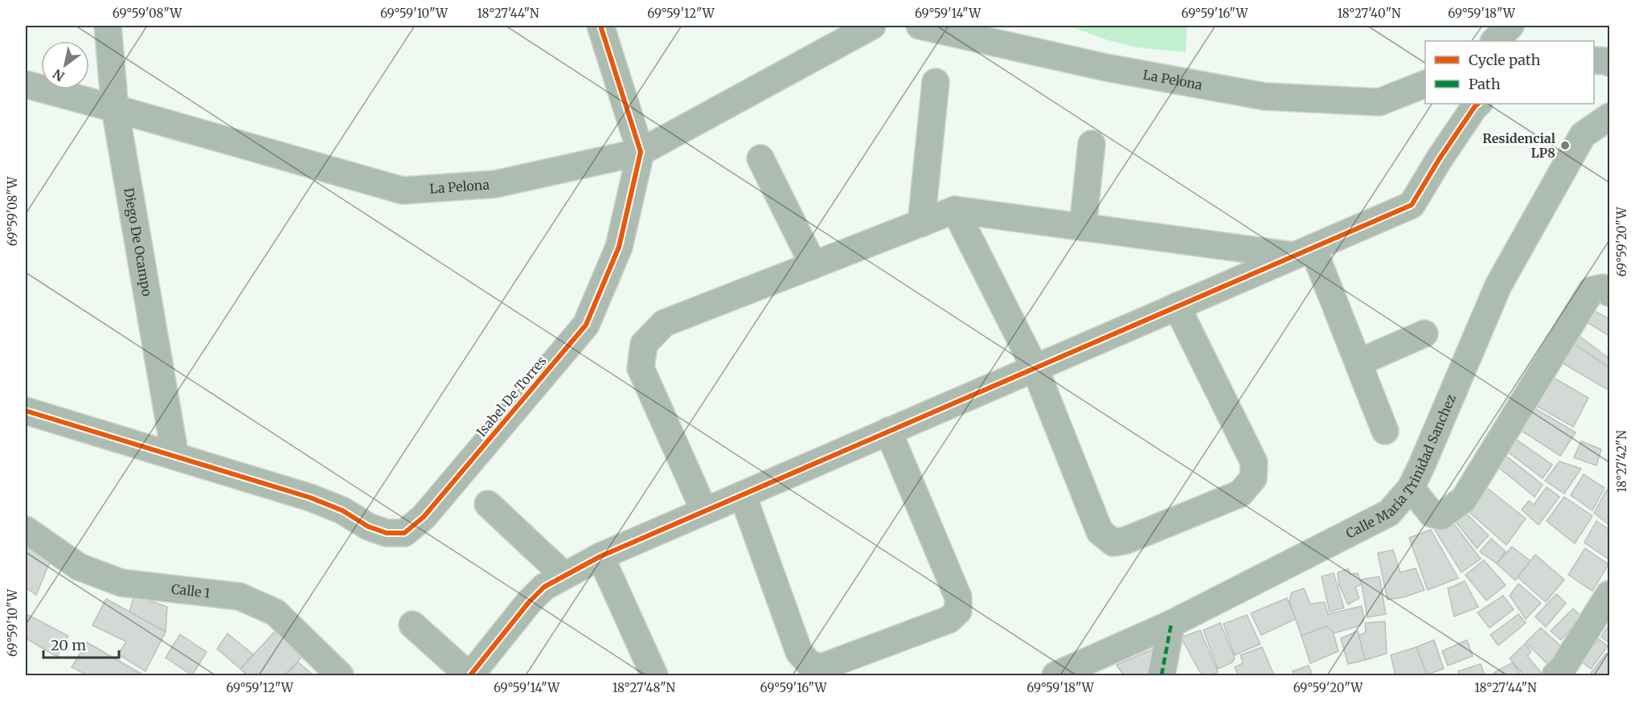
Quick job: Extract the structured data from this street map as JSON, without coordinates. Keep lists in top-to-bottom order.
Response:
{
  "streets": {
    "street": [
      "La Pelona",
      "Diego De Ocampo",
      "Isabel De Torres",
      "Calle Maria Trinidad Sanchez",
      "Calle 1"
    ]
  },
  "crossings": [
    ["La Pelona", "Diego De Ocampo"],
    ["La Pelona", "Isabel De Torres"],
    ["Diego De Ocampo", "Isabel De Torres"]
  ],
  "places": ["Residencial LP8"],
  "legend": ["Cycle path", "Path"],
  "scale_bar": "20 m",
  "north": "bottom left",
  "coordinates": [
    "69°59'08\"W",
    "69°59'10\"W",
    "18°27'44\"N",
    "69°59'12\"W",
    "69°59'14\"W",
    "69°59'16\"W",
    "18°27'40\"N",
    "69°59'18\"W",
    "69°59'20\"W",
    "18°27'42\"N",
    "18°27'48\"N"
  ]
}
